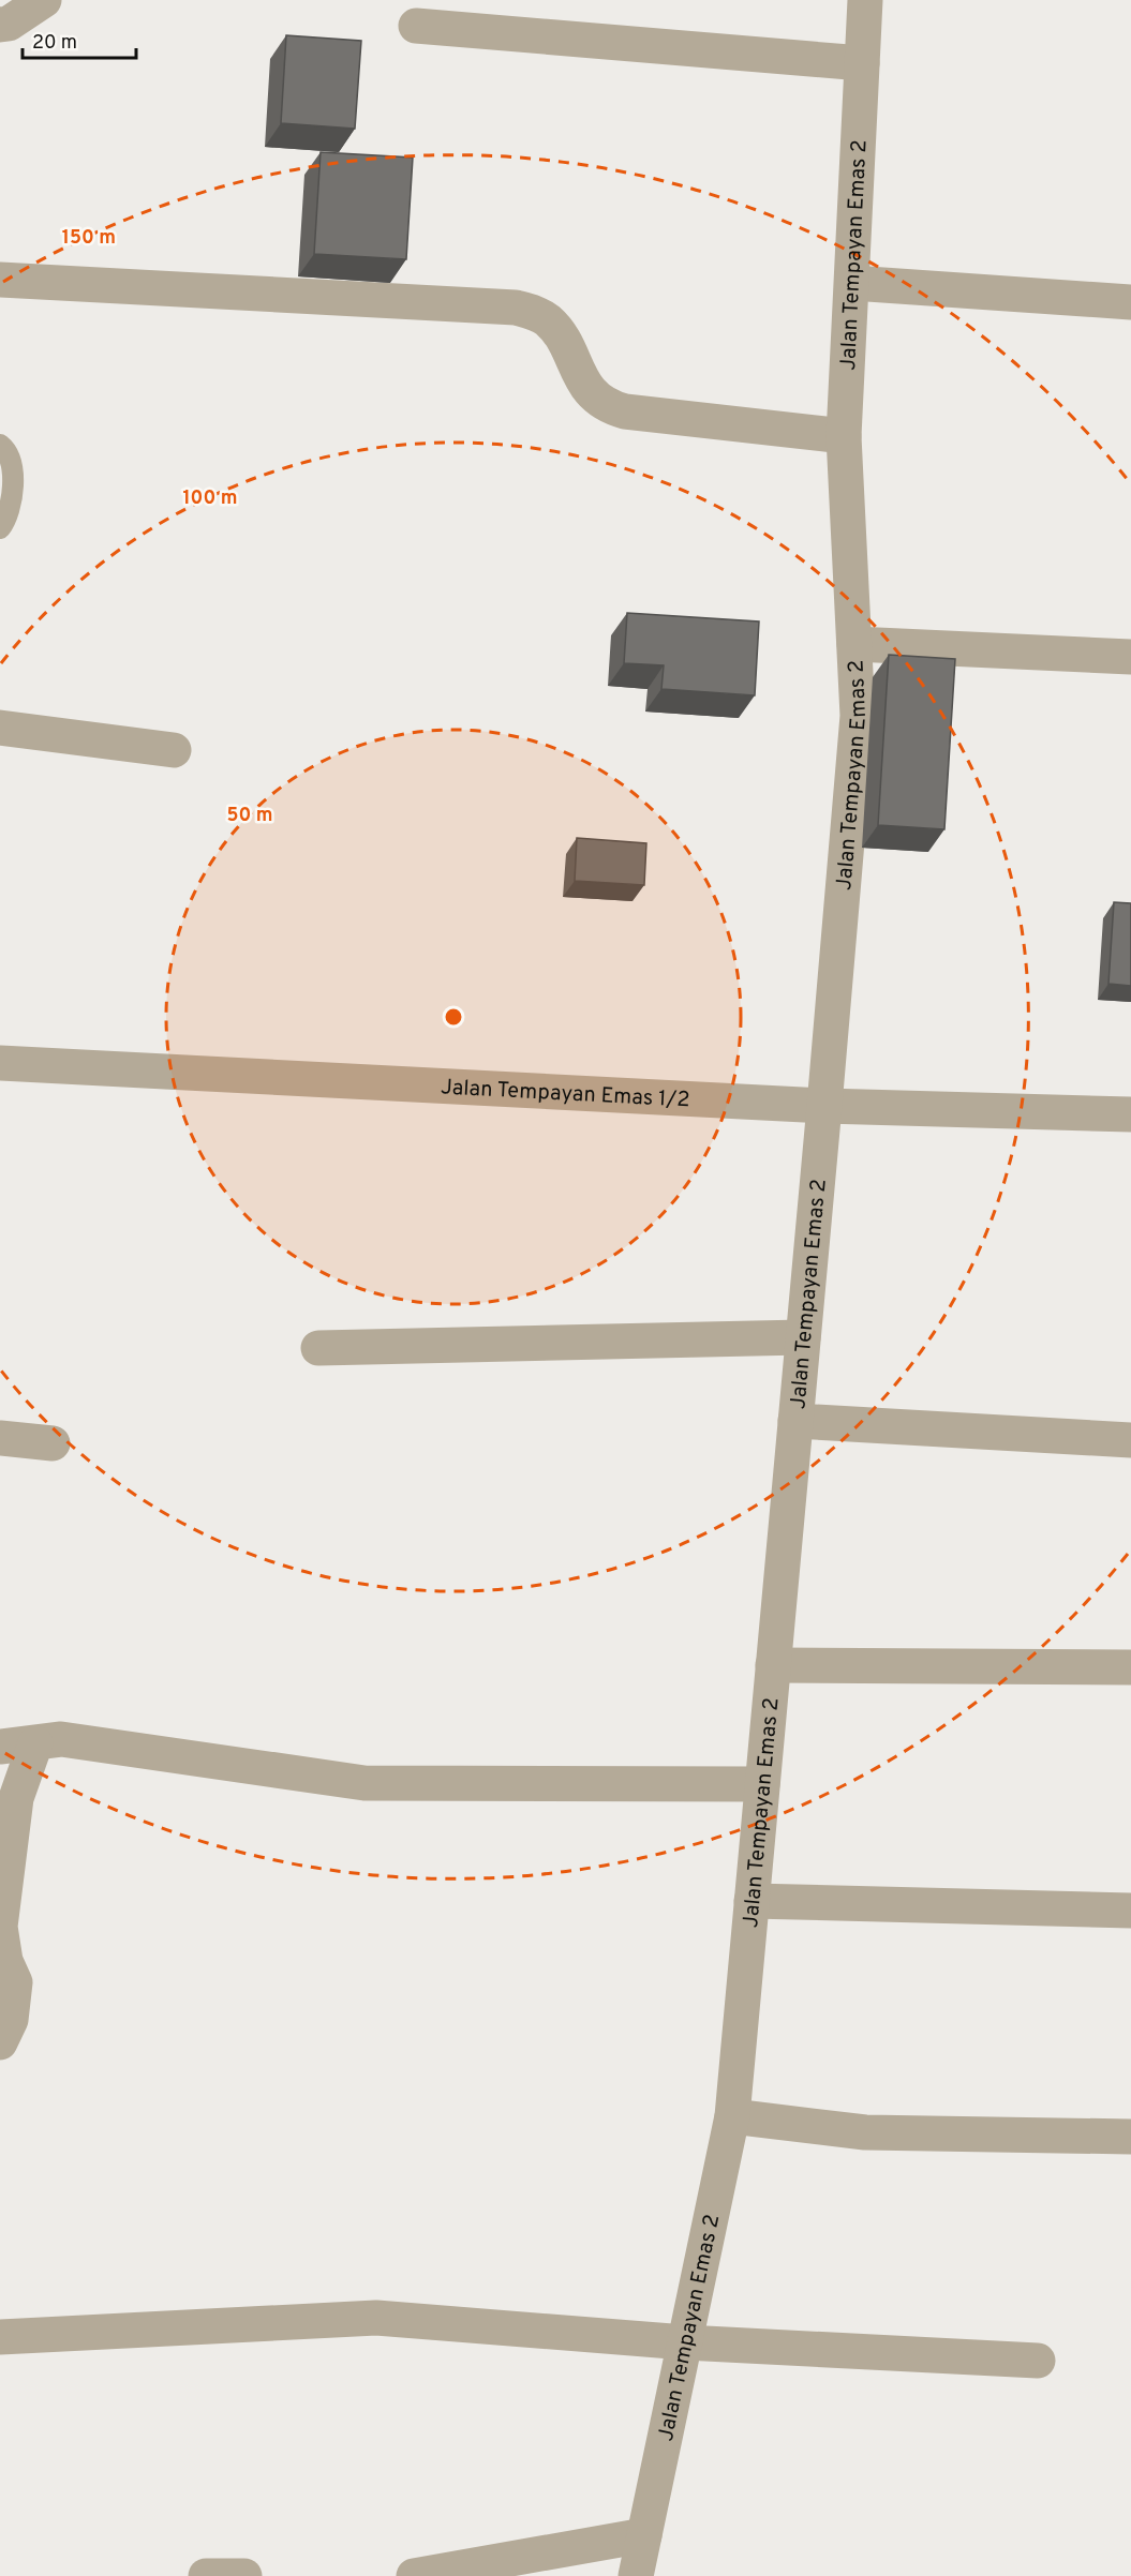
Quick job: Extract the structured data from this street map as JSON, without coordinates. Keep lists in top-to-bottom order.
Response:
{
  "streets": {
    "street": ["Jalan Tempayan Emas 2", "Jalan Tempayan Emas 1/2"]
  },
  "crossings": [
    ["Jalan Tempayan Emas 2", "Jalan Tempayan Emas 1/2"]
  ],
  "scale_bar": "20 m",
  "rings": ["150 m", "100 m", "50 m"]
}
